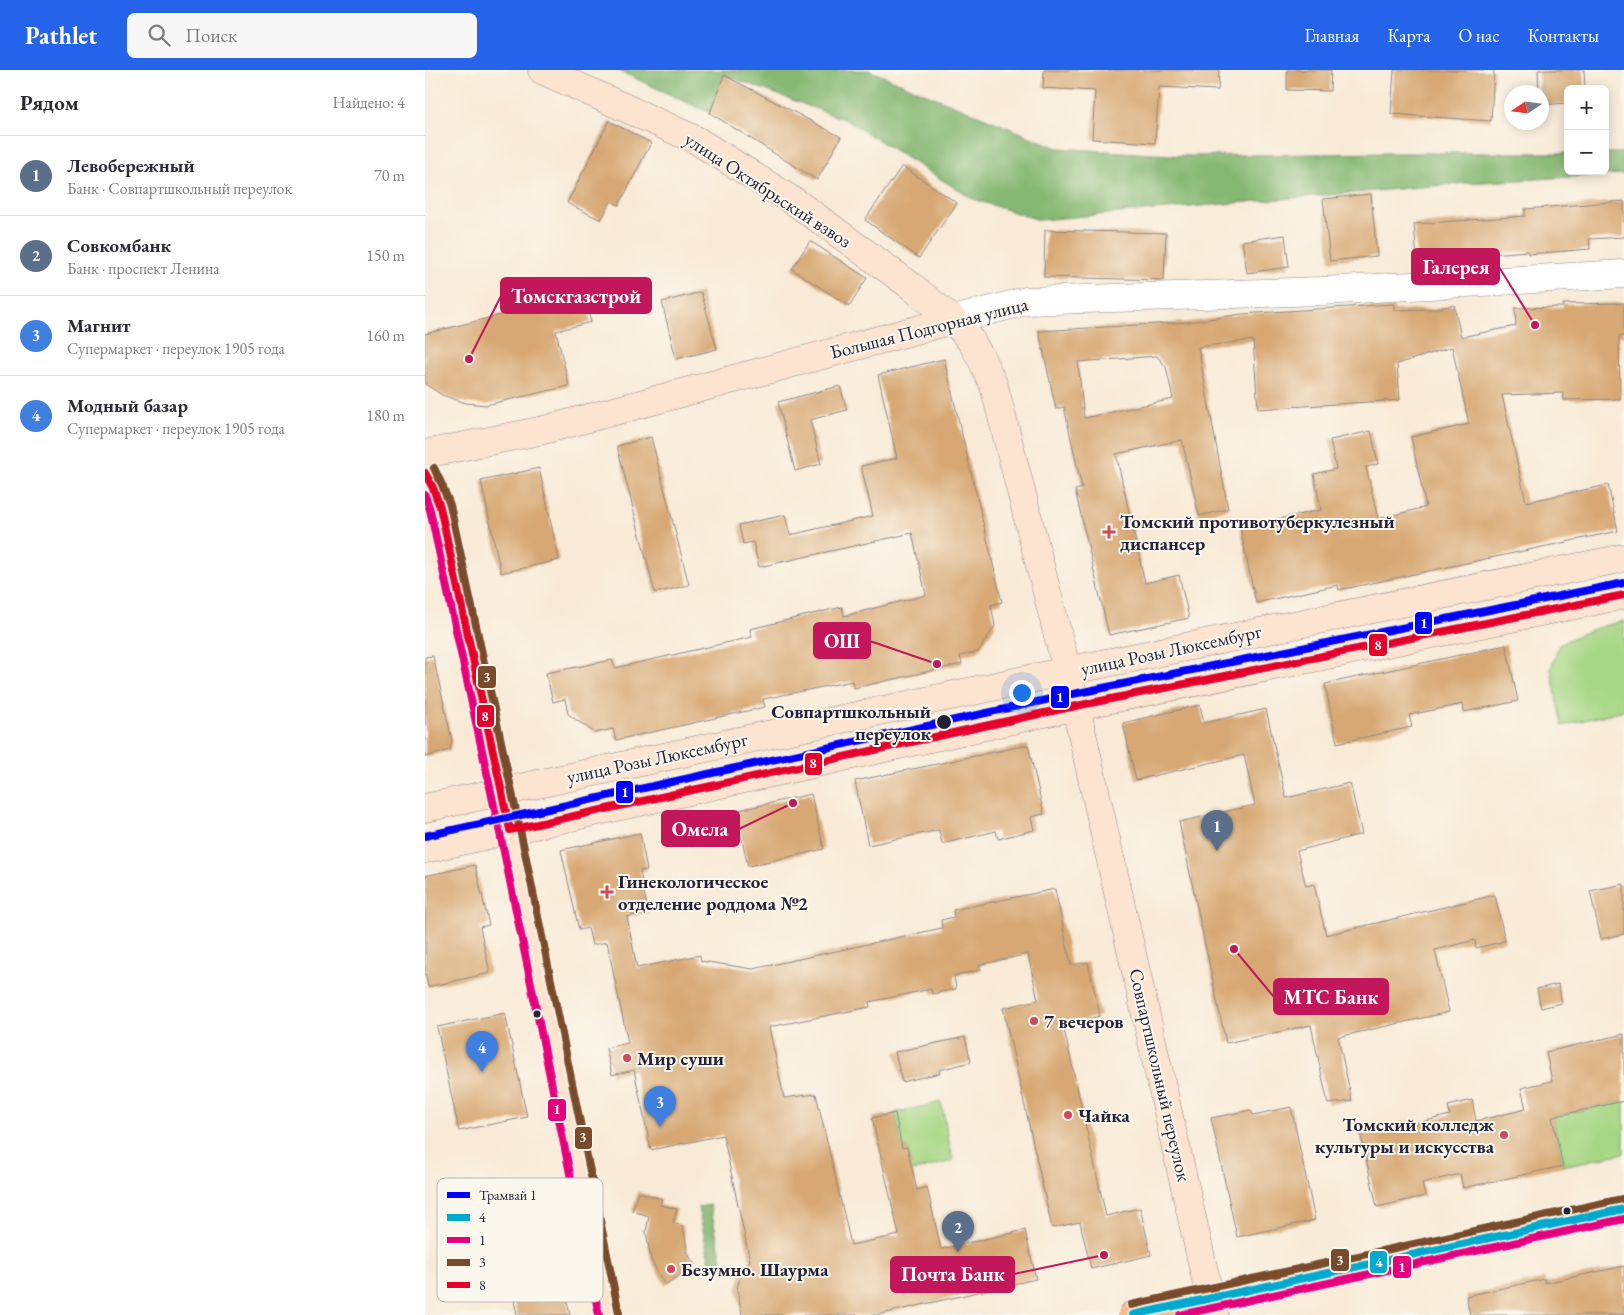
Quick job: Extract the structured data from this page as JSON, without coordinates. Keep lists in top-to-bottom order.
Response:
{
  "streets": {
    "main road": [
      "улица Октябрьский взвоз",
      "Большая Подгорная улица",
      "улица Розы Люксембург",
      "Совпартшкольный переулок"
    ]
  },
  "crossings": [
    ["улица Октябрьский взвоз", "Большая Подгорная улица"],
    ["улица Октябрьский взвоз", "Совпартшкольный переулок"],
    ["Большая Подгорная улица", "Совпартшкольный переулок"],
    ["улица Розы Люксембург", "Совпартшкольный переулок"]
  ],
  "places": {
    "other": [
      "Галерея",
      "Томскгазстрой",
      "ОШ",
      "Совпартшкольный переулок",
      "Омела",
      "МТС Банк",
      "7 вечеров",
      "Мир суши",
      "Чайка",
      "Томский колледж культуры и искусства",
      "Почта Банк",
      "Безумно. Шаурма"
    ],
    "health": ["Томский противотуберкулезный диспансер", "Гинекологическое отделение роддома №2"]
  },
  "lines": [
    "transit line 3",
    "transit line 8",
    "transit line 1",
    "tram line 1",
    "transit line 4"
  ],
  "legend": [
    "Трамвай 1",
    "4",
    "1",
    "3",
    "8"
  ],
  "north": "left",
  "page": {
    "header": "Pathlet",
    "search": "Поиск",
    "nav": [
      "Главная",
      "Карта",
      "О нас",
      "Контакты"
    ],
    "heading": ["Рядом", "Найдено: 4"],
    "map_buttons": ["+", "−"],
    "list": [
      {
        "mark": "1",
        "name": "Левобережный",
        "note": "Банк · Совпартшкольный переулок",
        "value": "70 m"
      },
      {
        "mark": "2",
        "name": "Совкомбанк",
        "note": "Банк · проспект Ленина",
        "value": "150 m"
      },
      {
        "mark": "3",
        "name": "Магнит",
        "note": "Супермаркет · переулок 1905 года",
        "value": "160 m"
      },
      {
        "mark": "4",
        "name": "Модный базар",
        "note": "Супермаркет · переулок 1905 года",
        "value": "180 m"
      }
    ],
    "pins": [
      "1",
      "4",
      "3",
      "2"
    ]
  }
}
